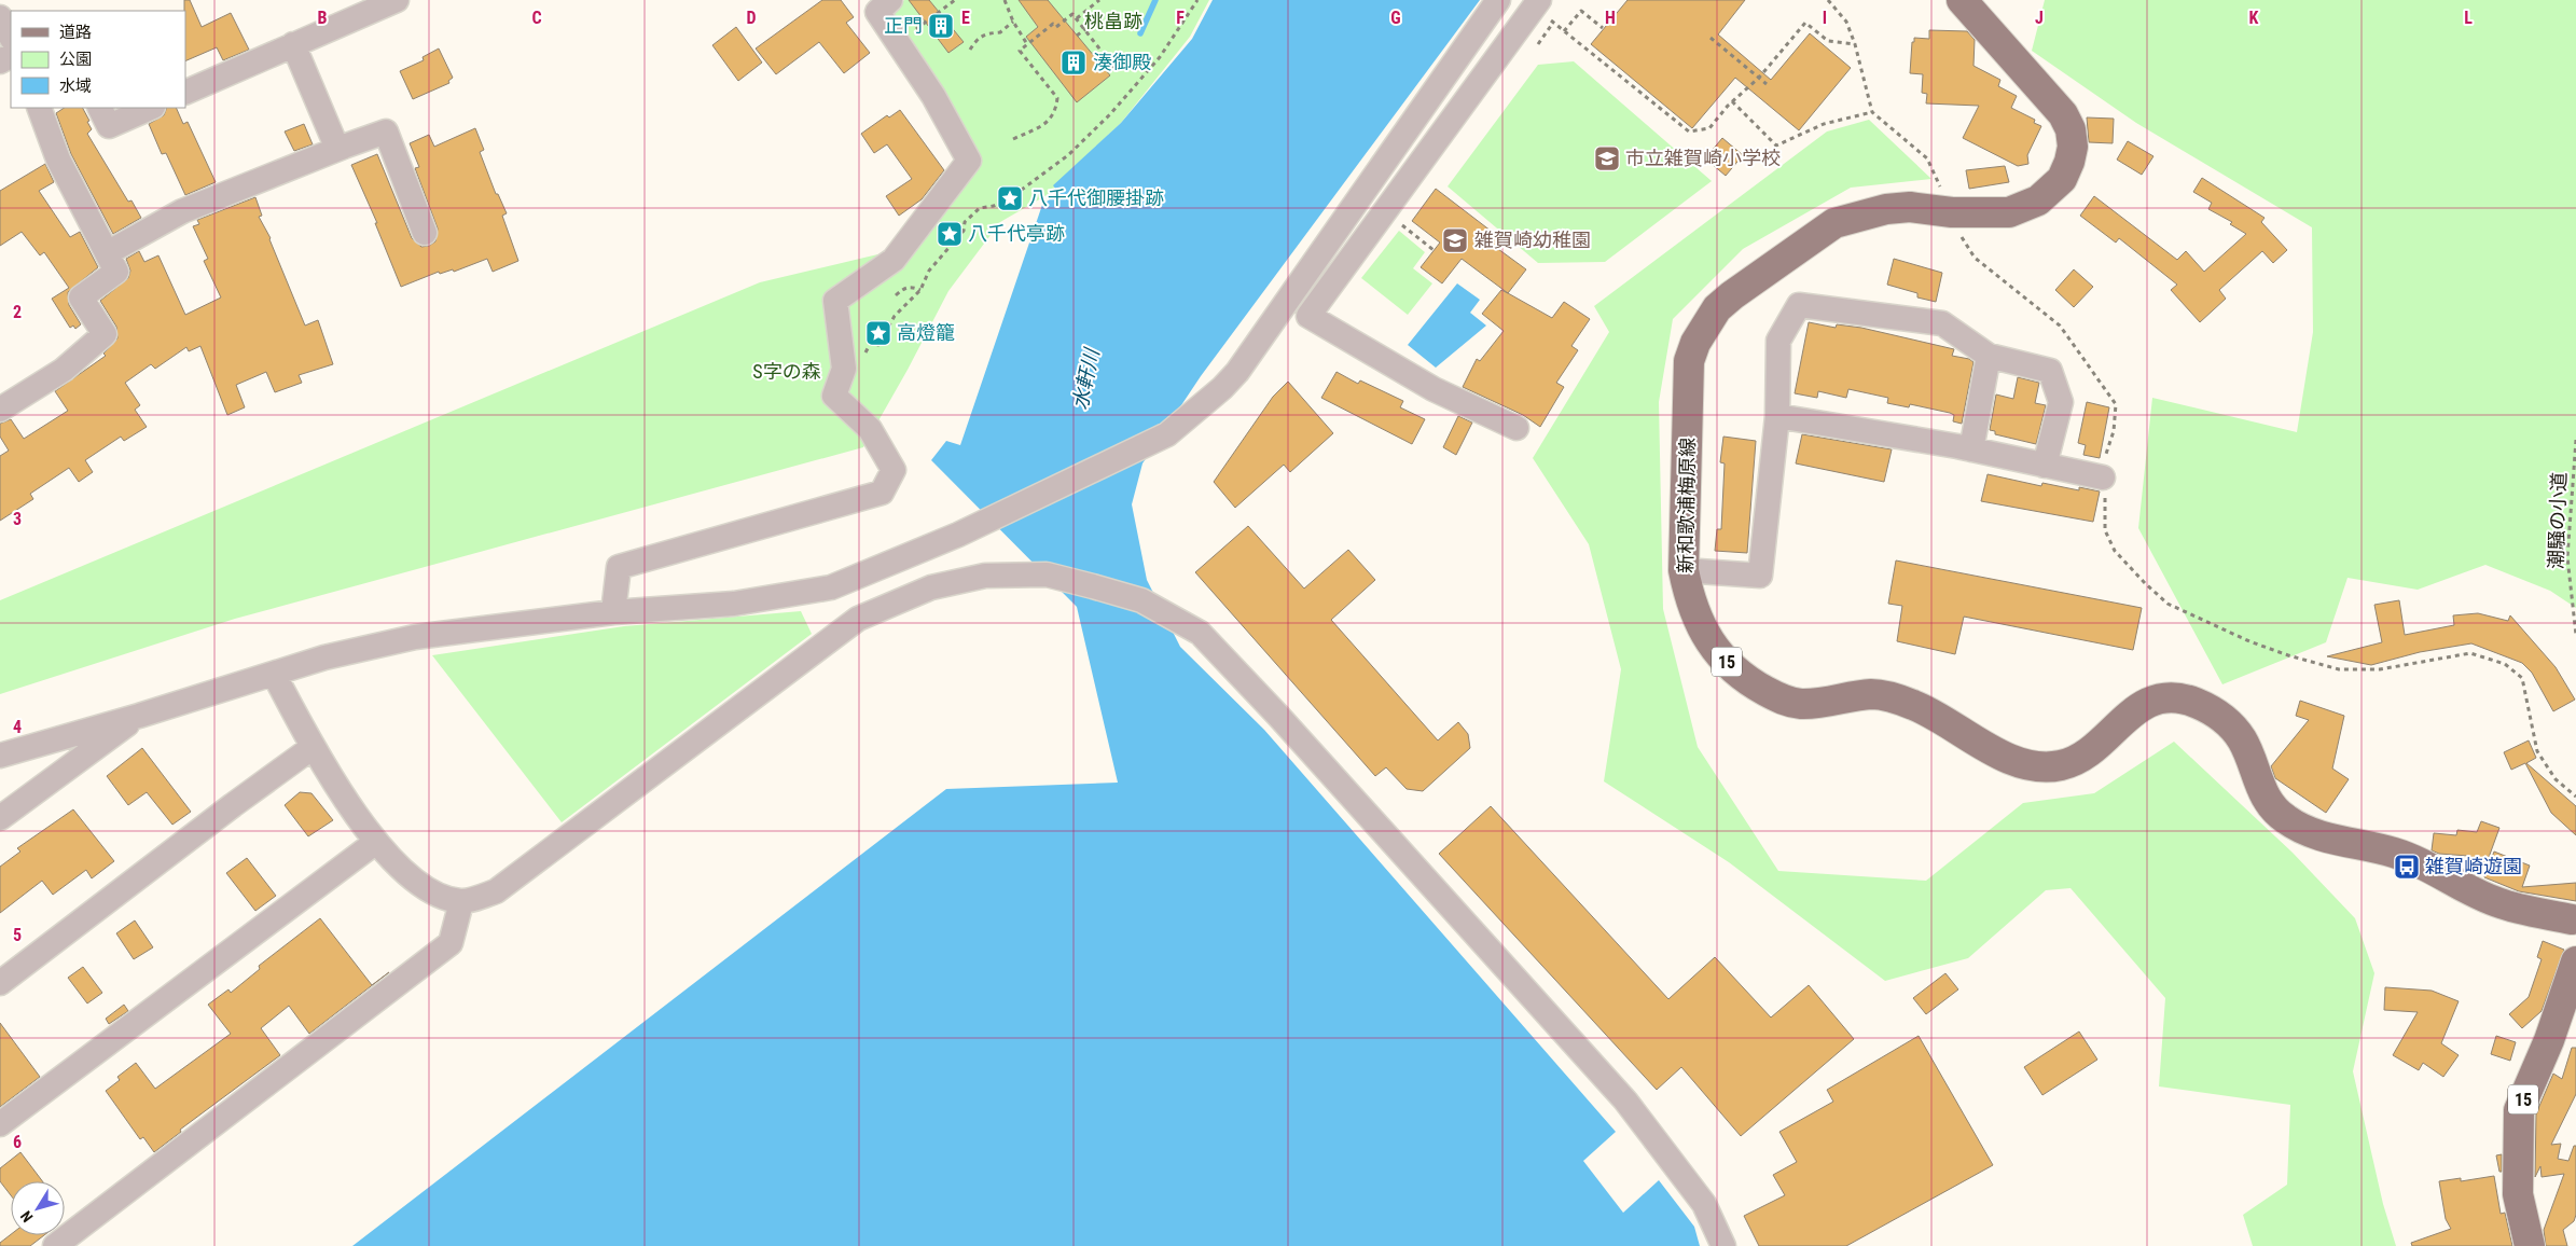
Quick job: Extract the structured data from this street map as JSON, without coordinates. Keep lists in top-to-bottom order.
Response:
{
  "streets": {
    "main road": ["新和歌浦梅原線", "15"],
    "path": ["潮騒の小道"]
  },
  "water": ["水軒川"],
  "parks": ["桃畠跡", "S字の森"],
  "places": {
    "building": ["正門", "湊御殿"],
    "school or university": ["市立雑賀崎小学校", "雑賀崎幼稚園"],
    "place": ["八千代御腰掛跡", "八千代亭跡", "高燈籠"],
    "bus stop": ["雑賀崎遊園"]
  },
  "legend": ["道路", "公園", "水域"],
  "north": "bottom left",
  "grid": {
    "columns": [
      "B",
      "C",
      "D",
      "E",
      "F",
      "G",
      "H",
      "I",
      "J",
      "K",
      "L"
    ],
    "rows": [
      "2",
      "3",
      "4",
      "5",
      "6"
    ]
  }
}
